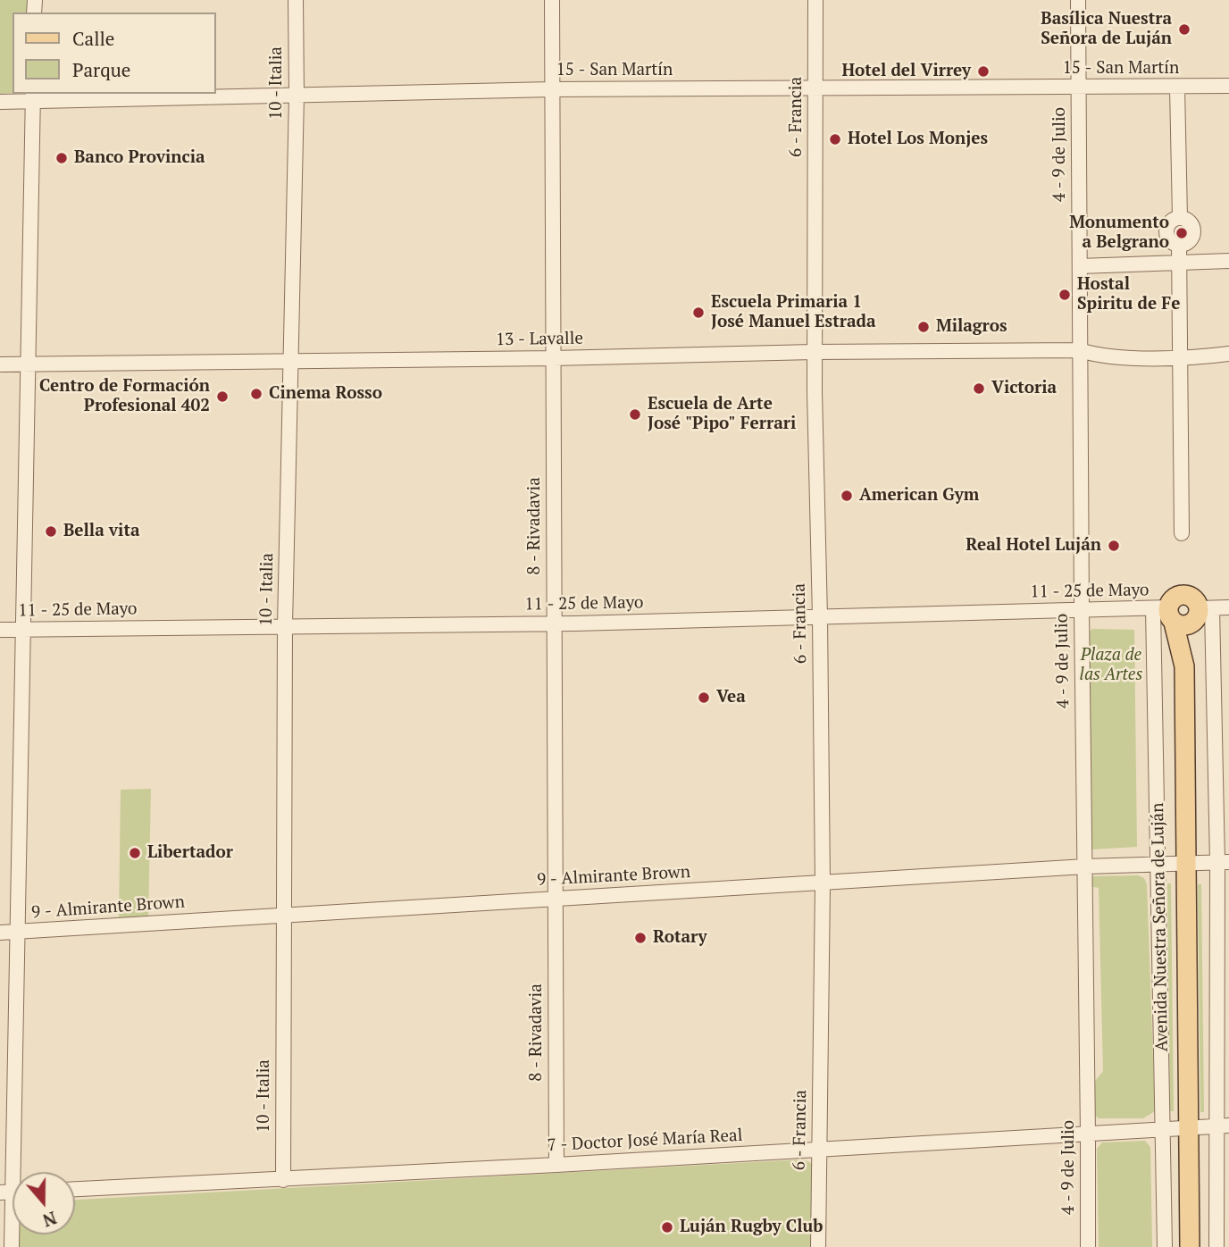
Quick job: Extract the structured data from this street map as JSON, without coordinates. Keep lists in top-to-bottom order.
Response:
{
  "streets": {
    "main road": ["Avenida Nuestra Señora de Luján"],
    "street": [
      "15 - San Martín",
      "10 - Italia",
      "6 - Francia",
      "4 - 9 de Julio",
      "13 - Lavalle",
      "8 - Rivadavia",
      "11 - 25 de Mayo",
      "9 - Almirante Brown",
      "7 - Doctor José María Real"
    ]
  },
  "crossings": [
    ["15 - San Martín", "10 - Italia"],
    ["15 - San Martín", "6 - Francia"],
    ["15 - San Martín", "4 - 9 de Julio"],
    ["15 - San Martín", "8 - Rivadavia"],
    ["10 - Italia", "13 - Lavalle"],
    ["10 - Italia", "11 - 25 de Mayo"],
    ["10 - Italia", "9 - Almirante Brown"],
    ["10 - Italia", "7 - Doctor José María Real"],
    ["6 - Francia", "13 - Lavalle"],
    ["6 - Francia", "11 - 25 de Mayo"],
    ["6 - Francia", "9 - Almirante Brown"],
    ["6 - Francia", "7 - Doctor José María Real"],
    ["4 - 9 de Julio", "13 - Lavalle"],
    ["4 - 9 de Julio", "11 - 25 de Mayo"],
    ["4 - 9 de Julio", "9 - Almirante Brown"],
    ["4 - 9 de Julio", "7 - Doctor José María Real"],
    ["13 - Lavalle", "8 - Rivadavia"],
    ["8 - Rivadavia", "11 - 25 de Mayo"],
    ["8 - Rivadavia", "9 - Almirante Brown"],
    ["8 - Rivadavia", "7 - Doctor José María Real"],
    ["11 - 25 de Mayo", "Avenida Nuestra Señora de Luján"],
    ["9 - Almirante Brown", "Avenida Nuestra Señora de Luján"],
    ["Avenida Nuestra Señora de Luján", "7 - Doctor José María Real"]
  ],
  "parks": ["Plaza de las Artes"],
  "places": [
    "Basílica Nuestra Señora de Luján",
    "Hotel del Virrey",
    "Hotel Los Monjes",
    "Banco Provincia",
    "Monumento a Belgrano",
    "Hostal Spiritu de Fe",
    "Escuela Primaria 1 José Manuel Estrada",
    "Milagros",
    "Victoria",
    "Cinema Rosso",
    "Centro de Formación Profesional 402",
    "Escuela de Arte José \"Pipo\" Ferrari",
    "American Gym",
    "Bella vita",
    "Real Hotel Luján",
    "Vea",
    "Libertador",
    "Rotary",
    "Luján Rugby Club"
  ],
  "legend": ["Calle", "Parque"],
  "north": "bottom"
}
